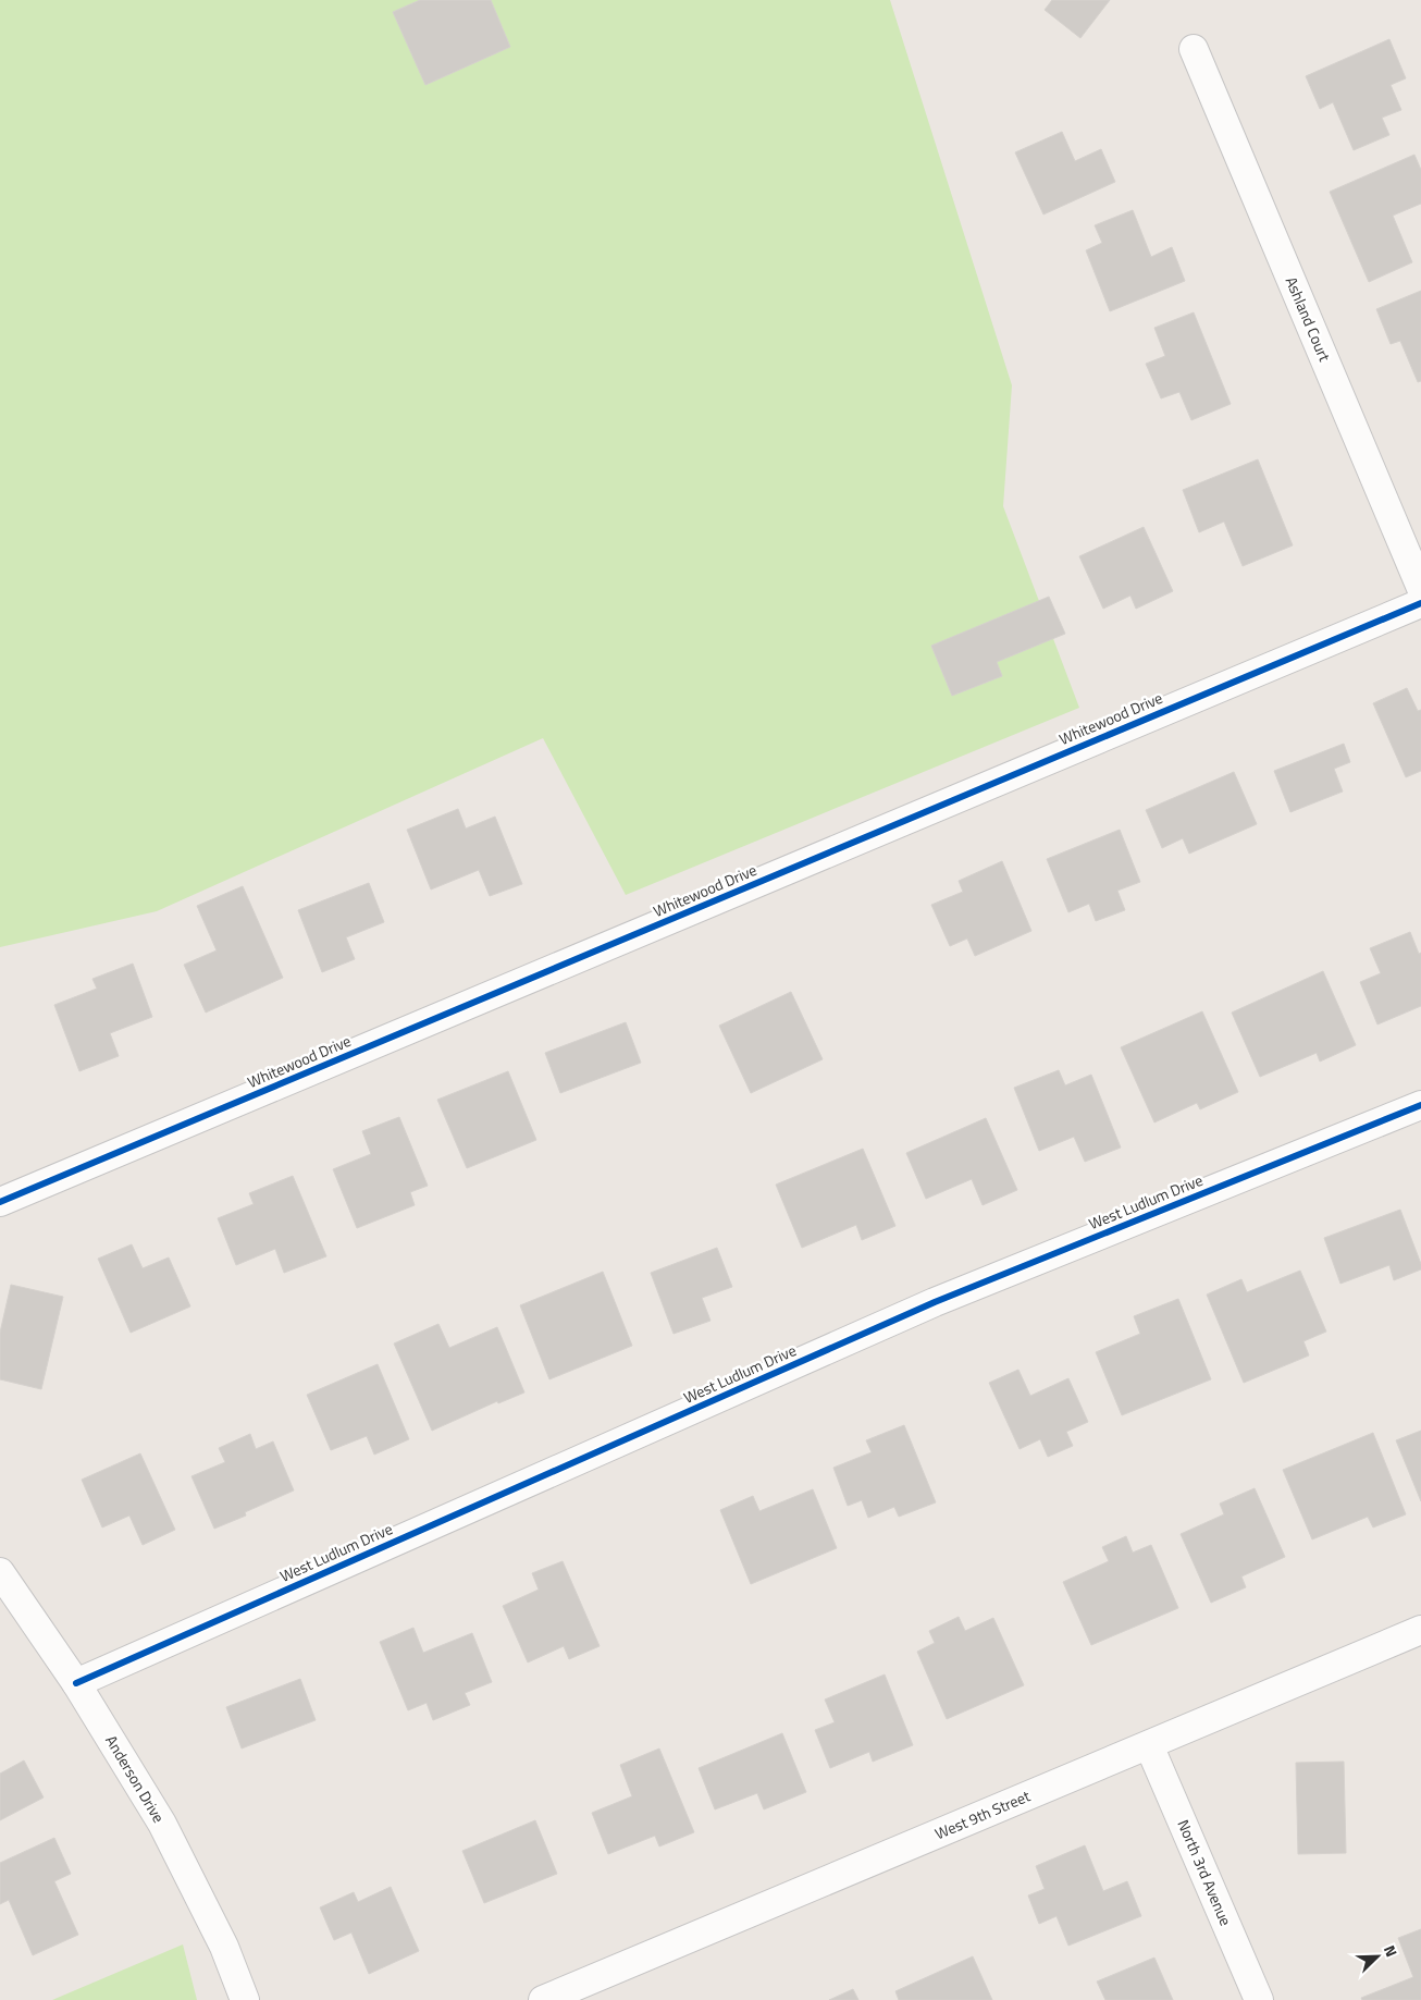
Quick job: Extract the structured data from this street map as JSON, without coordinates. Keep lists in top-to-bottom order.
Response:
{
  "streets": {
    "street": [
      "Ashland Court",
      "Whitewood Drive",
      "West Ludlum Drive",
      "Anderson Drive",
      "West 9th Street",
      "North 3rd Avenue"
    ]
  },
  "crossings": [
    ["West Ludlum Drive", "Anderson Drive"],
    ["West 9th Street", "North 3rd Avenue"]
  ],
  "north": "top right"
}
